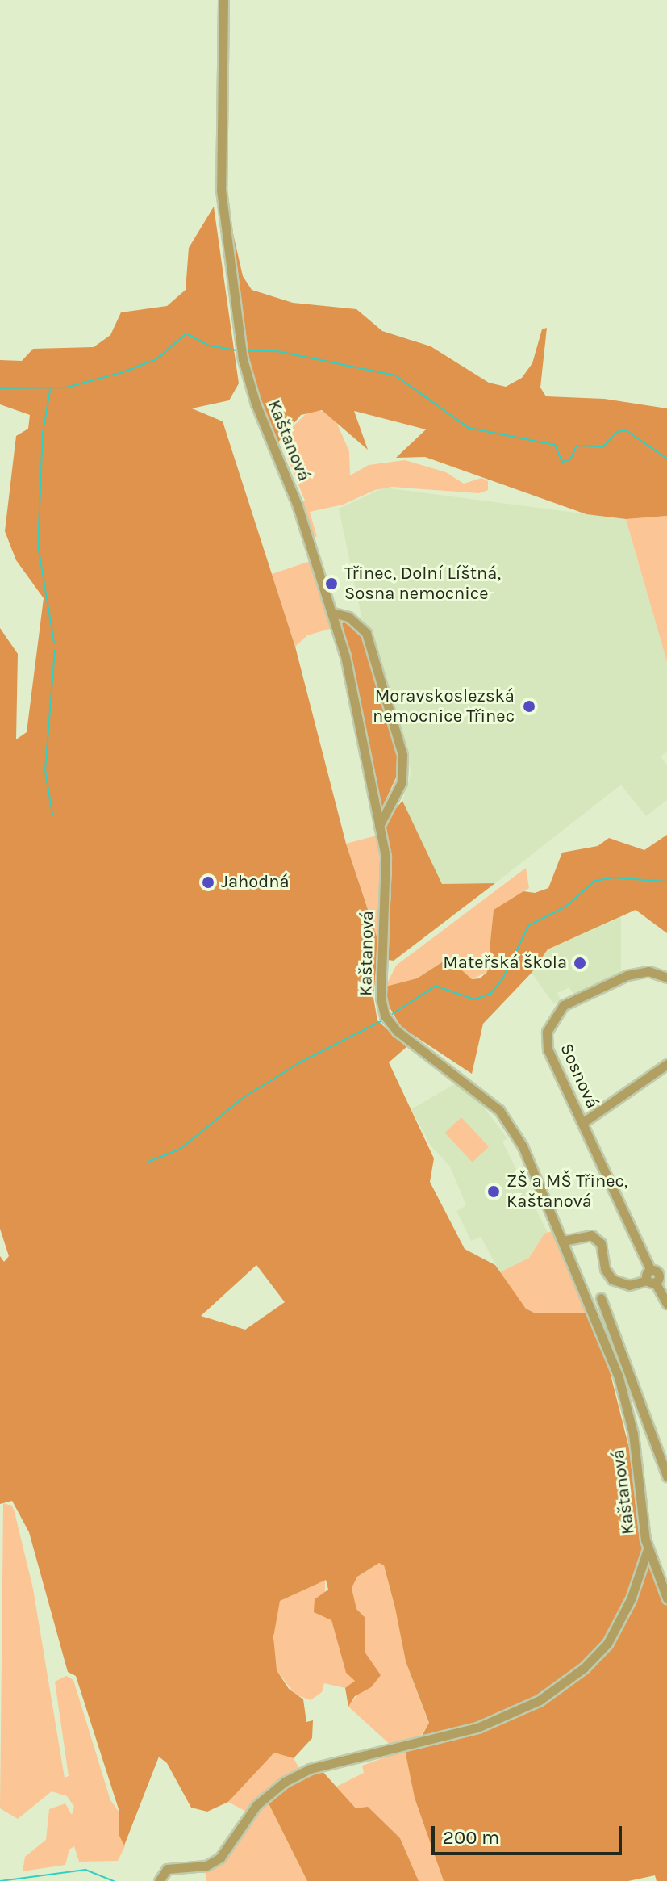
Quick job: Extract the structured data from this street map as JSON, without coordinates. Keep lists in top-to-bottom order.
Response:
{
  "streets": {
    "street": ["Kaštanová", "Sosnová"]
  },
  "places": [
    "Třinec, Dolní Líštná, Sosna nemocnice",
    "Moravskoslezská nemocnice Třinec",
    "Jahodná",
    "Mateřská škola",
    "ZŠ a MŠ Třinec, Kaštanová"
  ],
  "scale_bar": "200 m"
}
